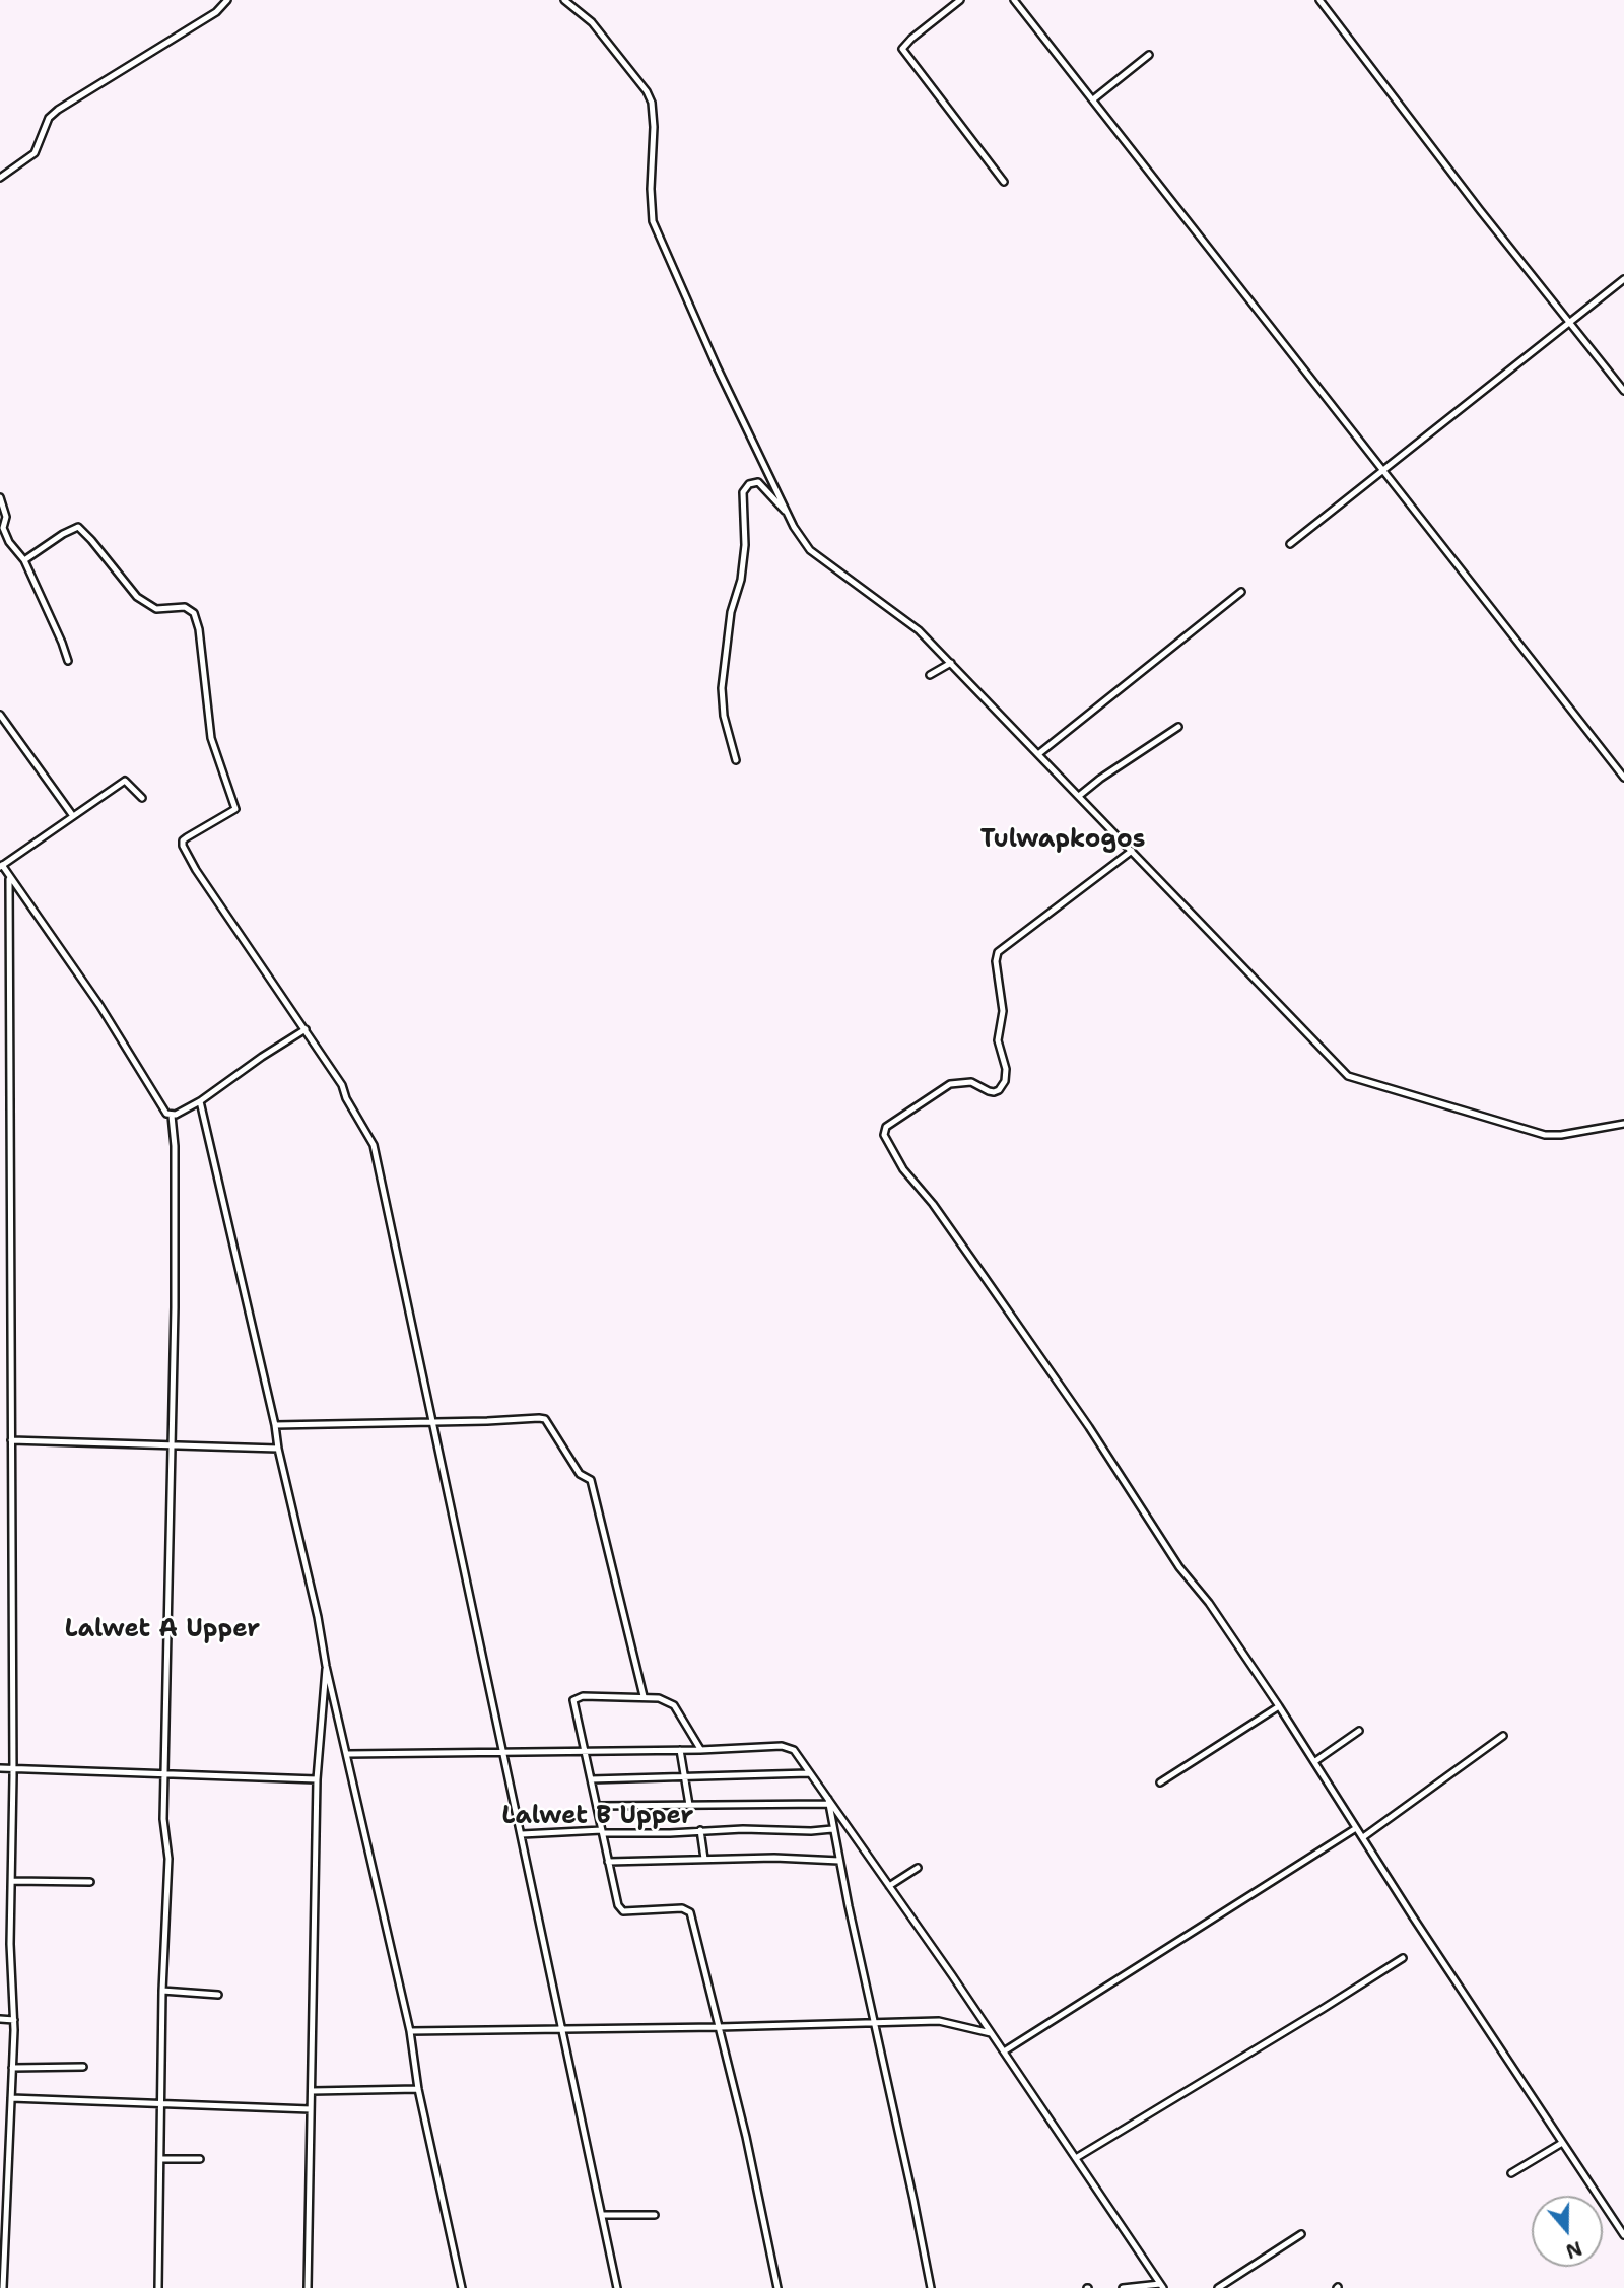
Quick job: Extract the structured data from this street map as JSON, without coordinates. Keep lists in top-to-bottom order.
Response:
{
  "districts": ["Tulwapkogos", "Lalwet A Upper", "Lalwet B Upper"],
  "north": "bottom"
}
